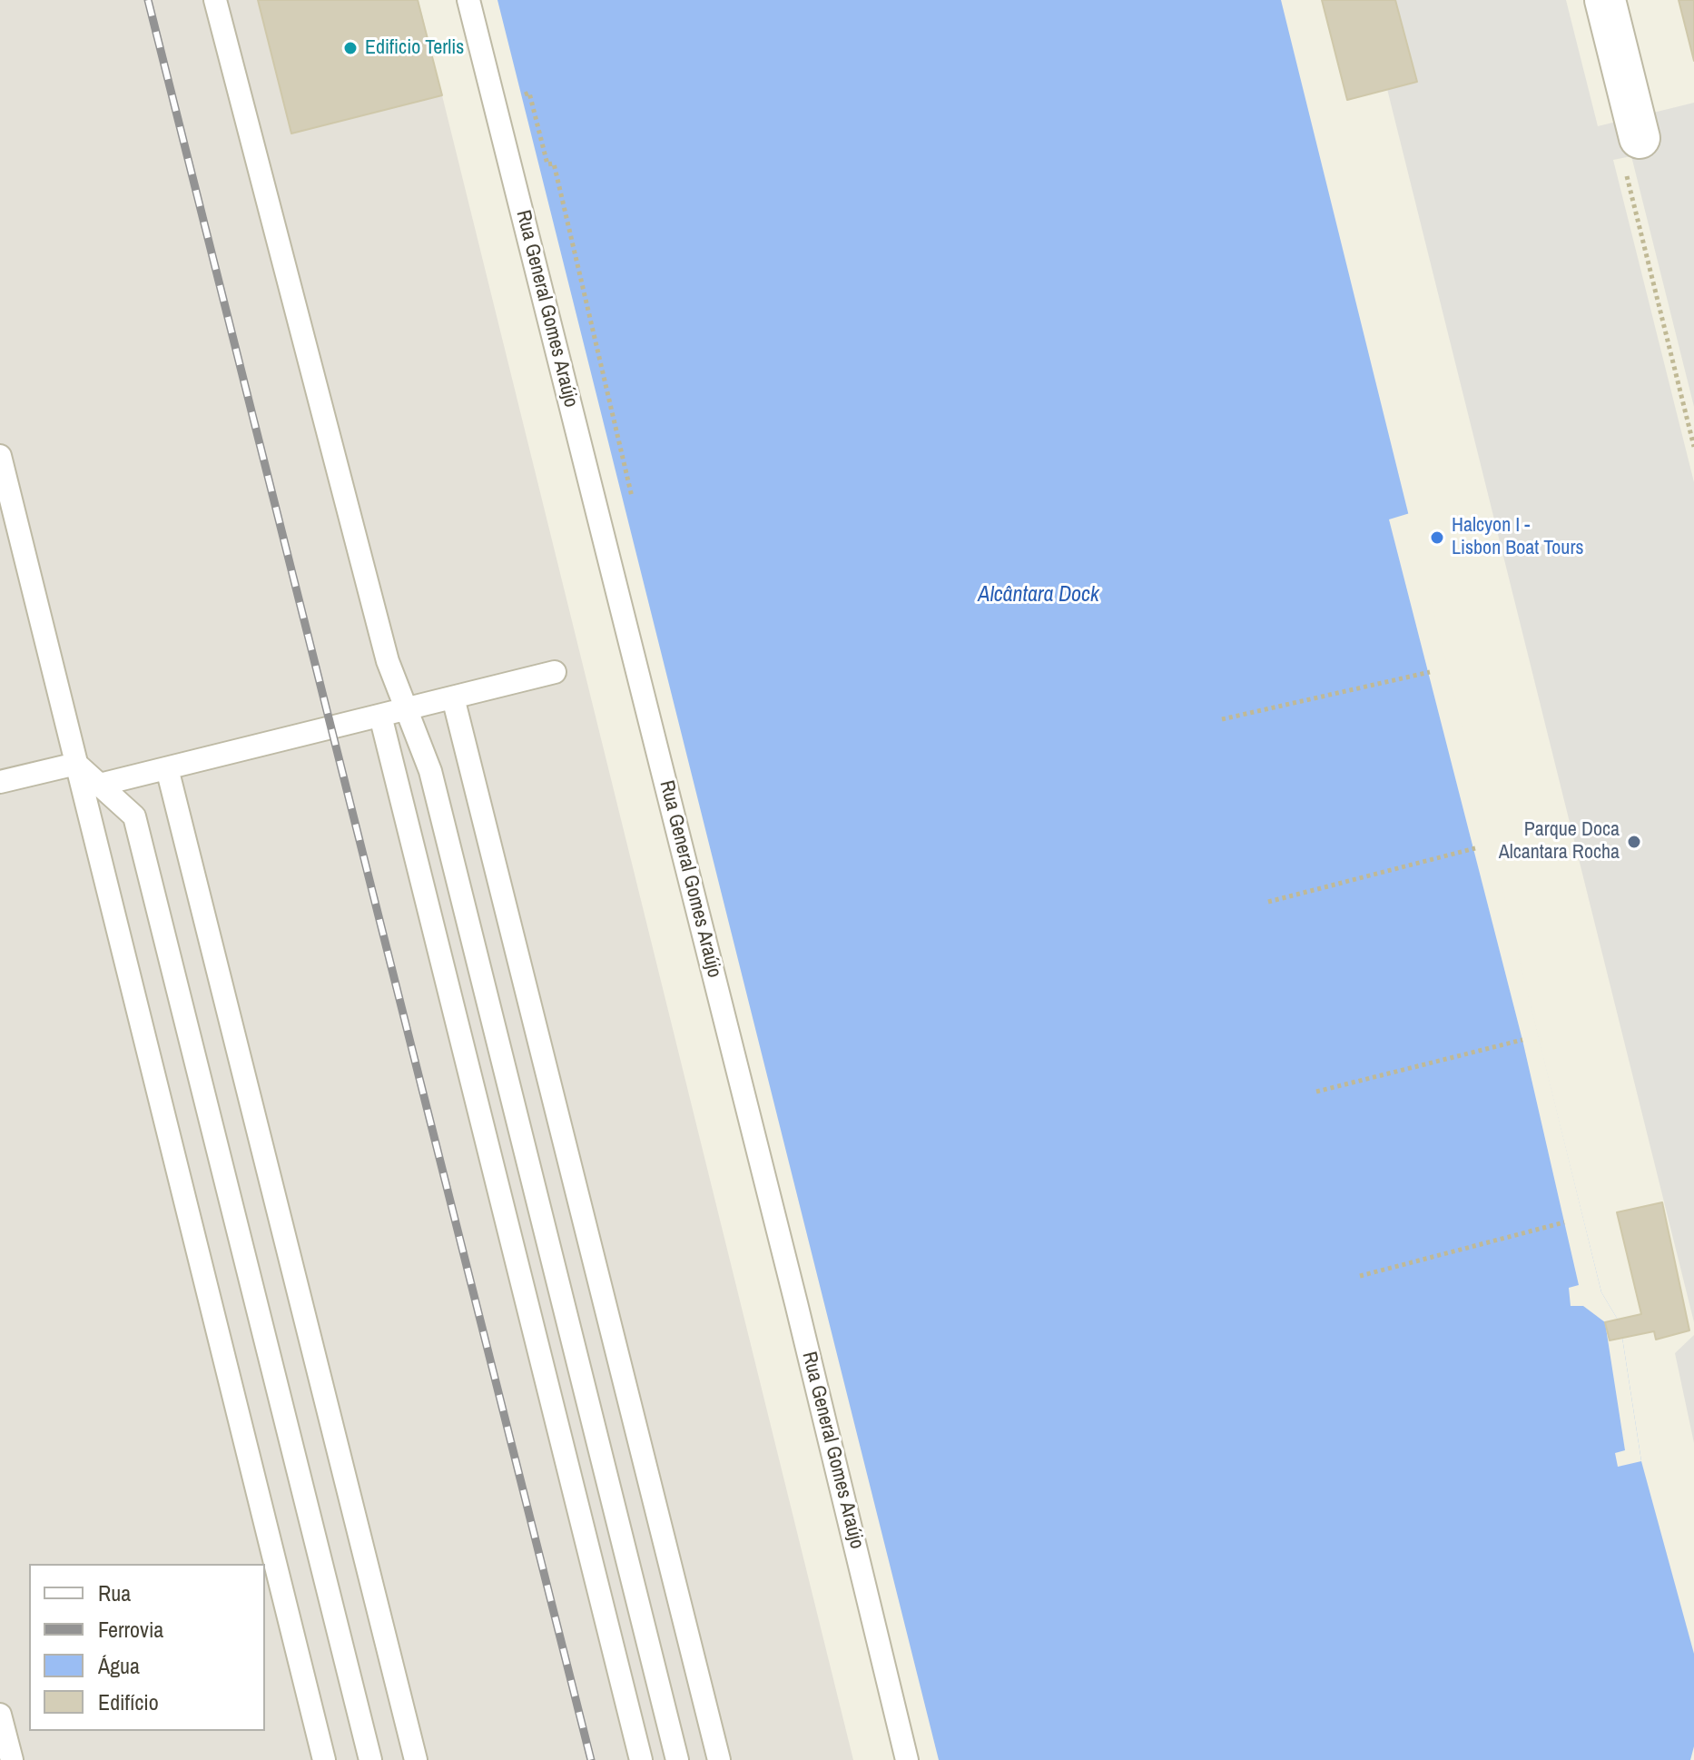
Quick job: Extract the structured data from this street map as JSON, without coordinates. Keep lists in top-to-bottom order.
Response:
{
  "streets": {
    "lane": ["Rua General Gomes Araújo"]
  },
  "water": ["Alcântara Dock"],
  "places": ["Edificio Terlis", "Halcyon I - Lisbon Boat Tours", "Parque Doca Alcantara Rocha"],
  "legend": [
    "Rua",
    "Ferrovia",
    "Água",
    "Edifício"
  ]
}
